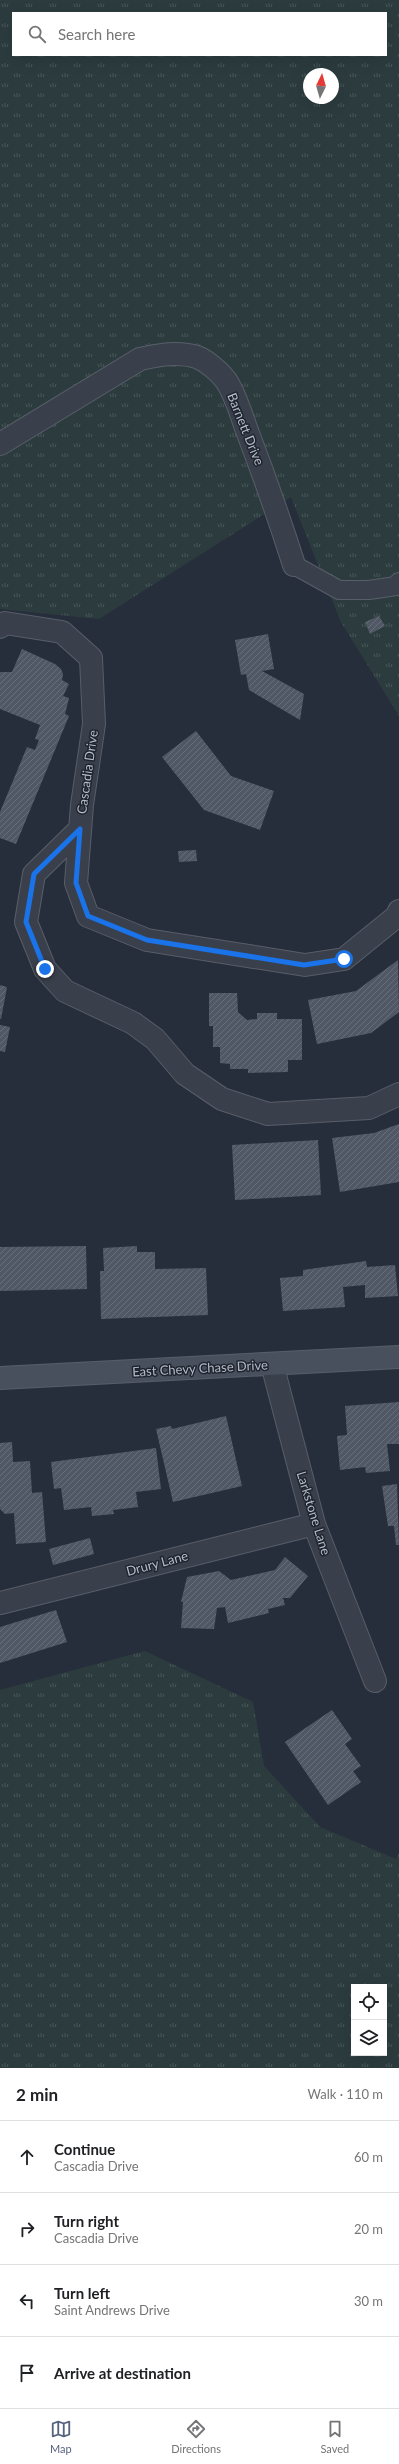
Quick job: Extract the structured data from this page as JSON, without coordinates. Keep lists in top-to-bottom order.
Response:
{
  "streets": {
    "main road": ["East Chevy Chase Drive"],
    "street": [
      "Barnett Drive",
      "Cascadia Drive",
      "Larkstone Lane",
      "Drury Lane"
    ]
  },
  "crossings": [
    ["East Chevy Chase Drive", "Larkstone Lane"],
    ["Larkstone Lane", "Drury Lane"]
  ],
  "north": "top",
  "page": {
    "search": "Search here",
    "heading": ["2 min", "Walk · 110 m"],
    "list": [
      ["Continue", "Cascadia Drive", "60 m"],
      ["Turn right", "Cascadia Drive", "20 m"],
      ["Turn left", "Saint Andrews Drive", "30 m"],
      "Arrive at destination"
    ],
    "nav": ["Map", "Directions", "Saved"]
  }
}
